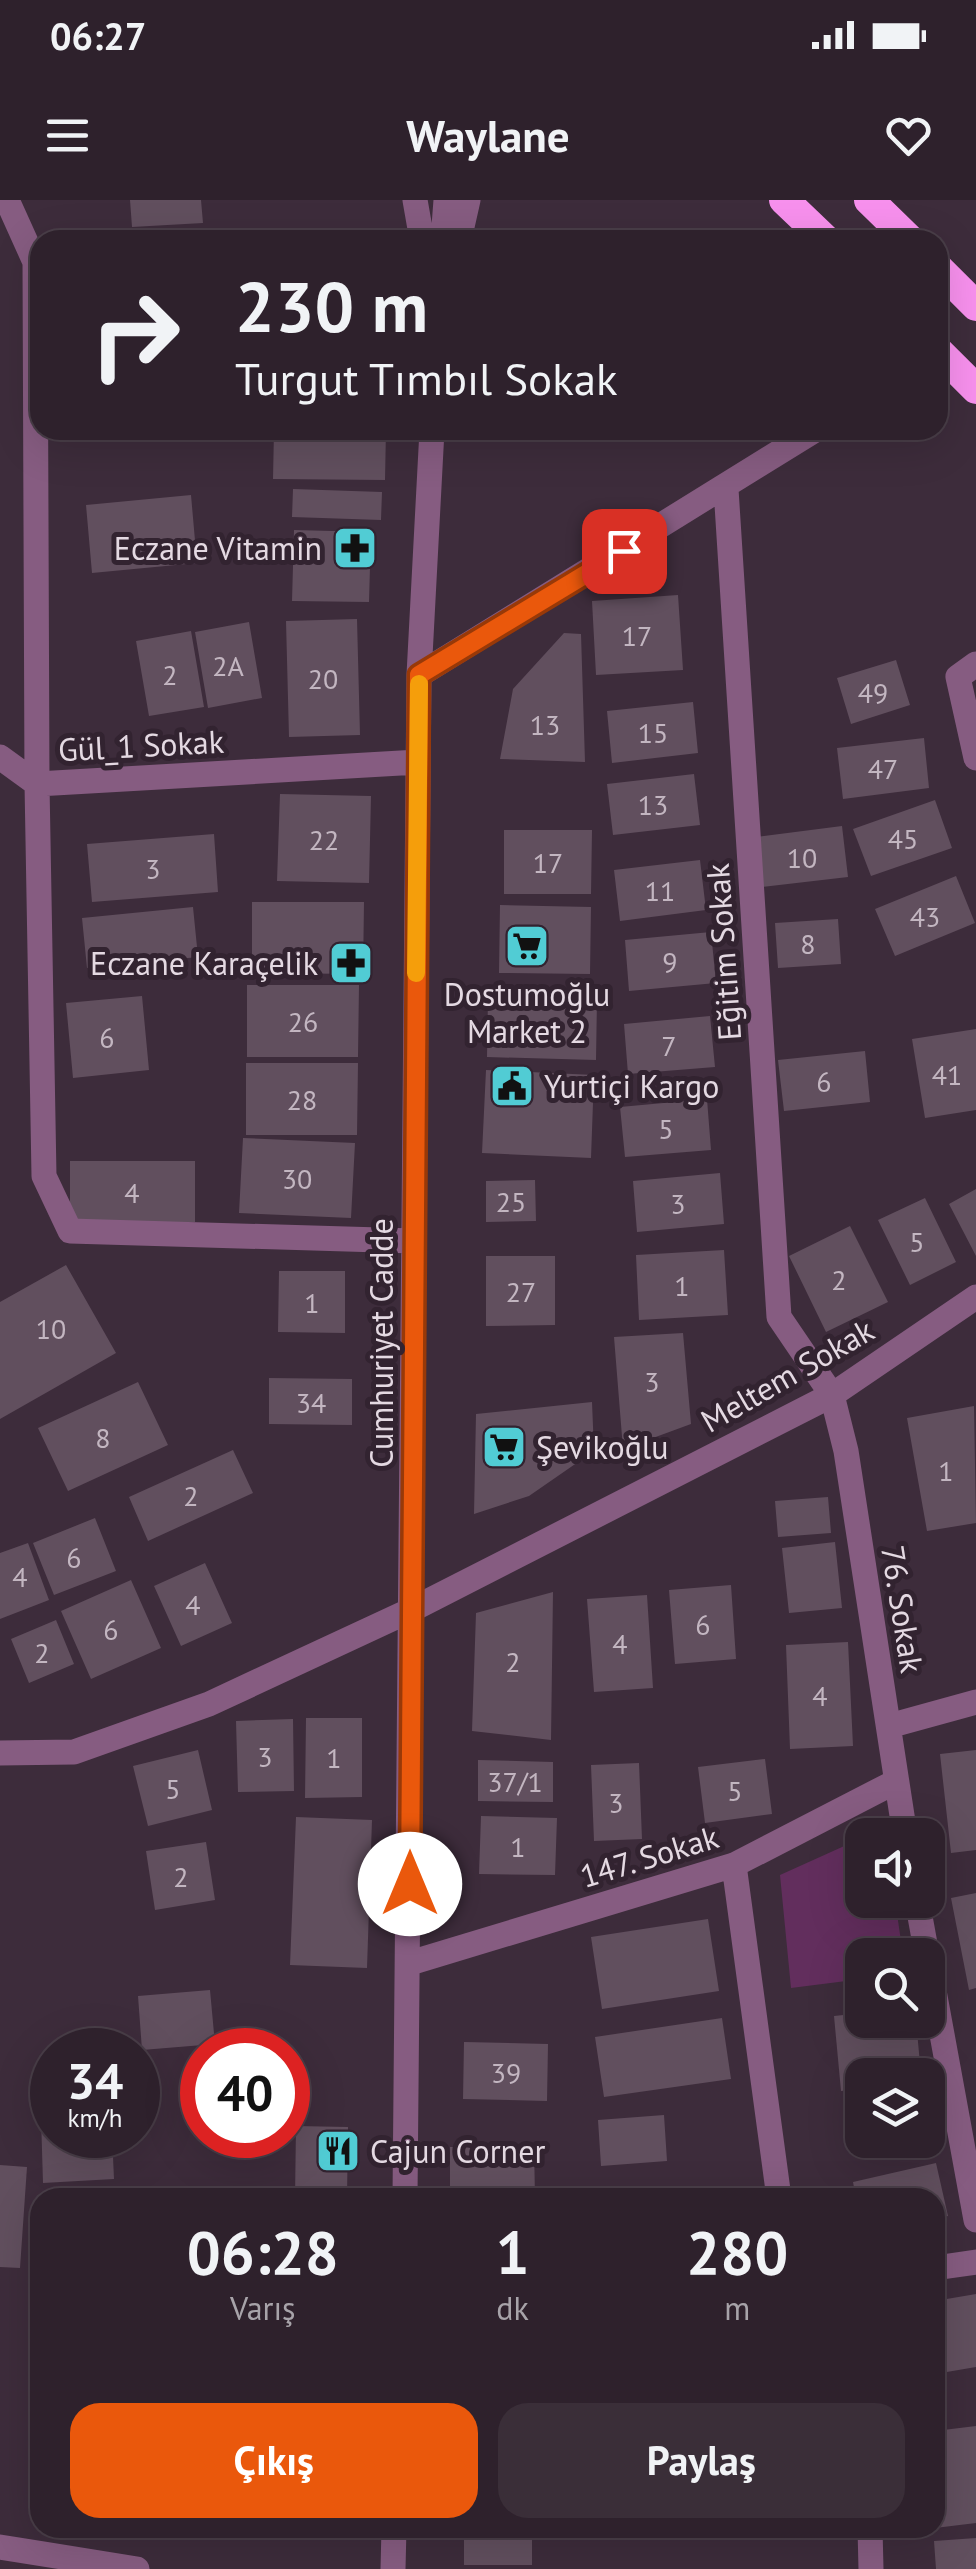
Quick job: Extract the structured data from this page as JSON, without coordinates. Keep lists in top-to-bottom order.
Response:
{
  "streets": {
    "street": [
      "Gül_1 Sokak",
      "Eğitim Sokak",
      "Cumhuriyet Cadde",
      "Meltem Sokak",
      "76. Sokak",
      "147. Sokak"
    ]
  },
  "crossings": [
    ["Gül_1 Sokak", "Cumhuriyet Cadde"],
    ["Eğitim Sokak", "Meltem Sokak"],
    ["Eğitim Sokak", "76. Sokak"],
    ["Cumhuriyet Cadde", "Meltem Sokak"],
    ["Cumhuriyet Cadde", "147. Sokak"],
    ["Meltem Sokak", "76. Sokak"],
    ["76. Sokak", "147. Sokak"]
  ],
  "places": {
    "pharmacy": ["Eczane Vitamin", "Eczane Karaçelik"],
    "supermarket": ["Dostumoğlu Market 2", "Şevikoğlu"],
    "public building": ["Yurtiçi Kargo"],
    "restaurant": ["Cajun Corner"]
  },
  "house_numbers": [
    "17",
    "2A",
    "2",
    "20",
    "49",
    "13",
    "15",
    "47",
    "13",
    "45",
    "22",
    "10",
    "17",
    "3",
    "11",
    "43",
    "8",
    "9",
    "26",
    "6",
    "7",
    "41",
    "6",
    "28",
    "5",
    "30",
    "4",
    "25",
    "3",
    "5",
    "2",
    "1",
    "27",
    "1",
    "10",
    "3",
    "34",
    "8",
    "1",
    "2",
    "6",
    "4",
    "4",
    "6",
    "6",
    "4",
    "2",
    "2",
    "4",
    "3",
    "1",
    "37/1",
    "5",
    "5",
    "3",
    "1",
    "2",
    "39"
  ],
  "page": {
    "status": "06:27",
    "header": "Waylane",
    "turn": ["230 m", "Turgut Tımbıl Sokak"],
    "speed": "34 km/h",
    "limit": "40",
    "eta": [
      "06:28",
      "Varış",
      "1",
      "dk",
      "280",
      "m"
    ],
    "buttons": ["Çıkış", "Paylaş"]
  }
}
